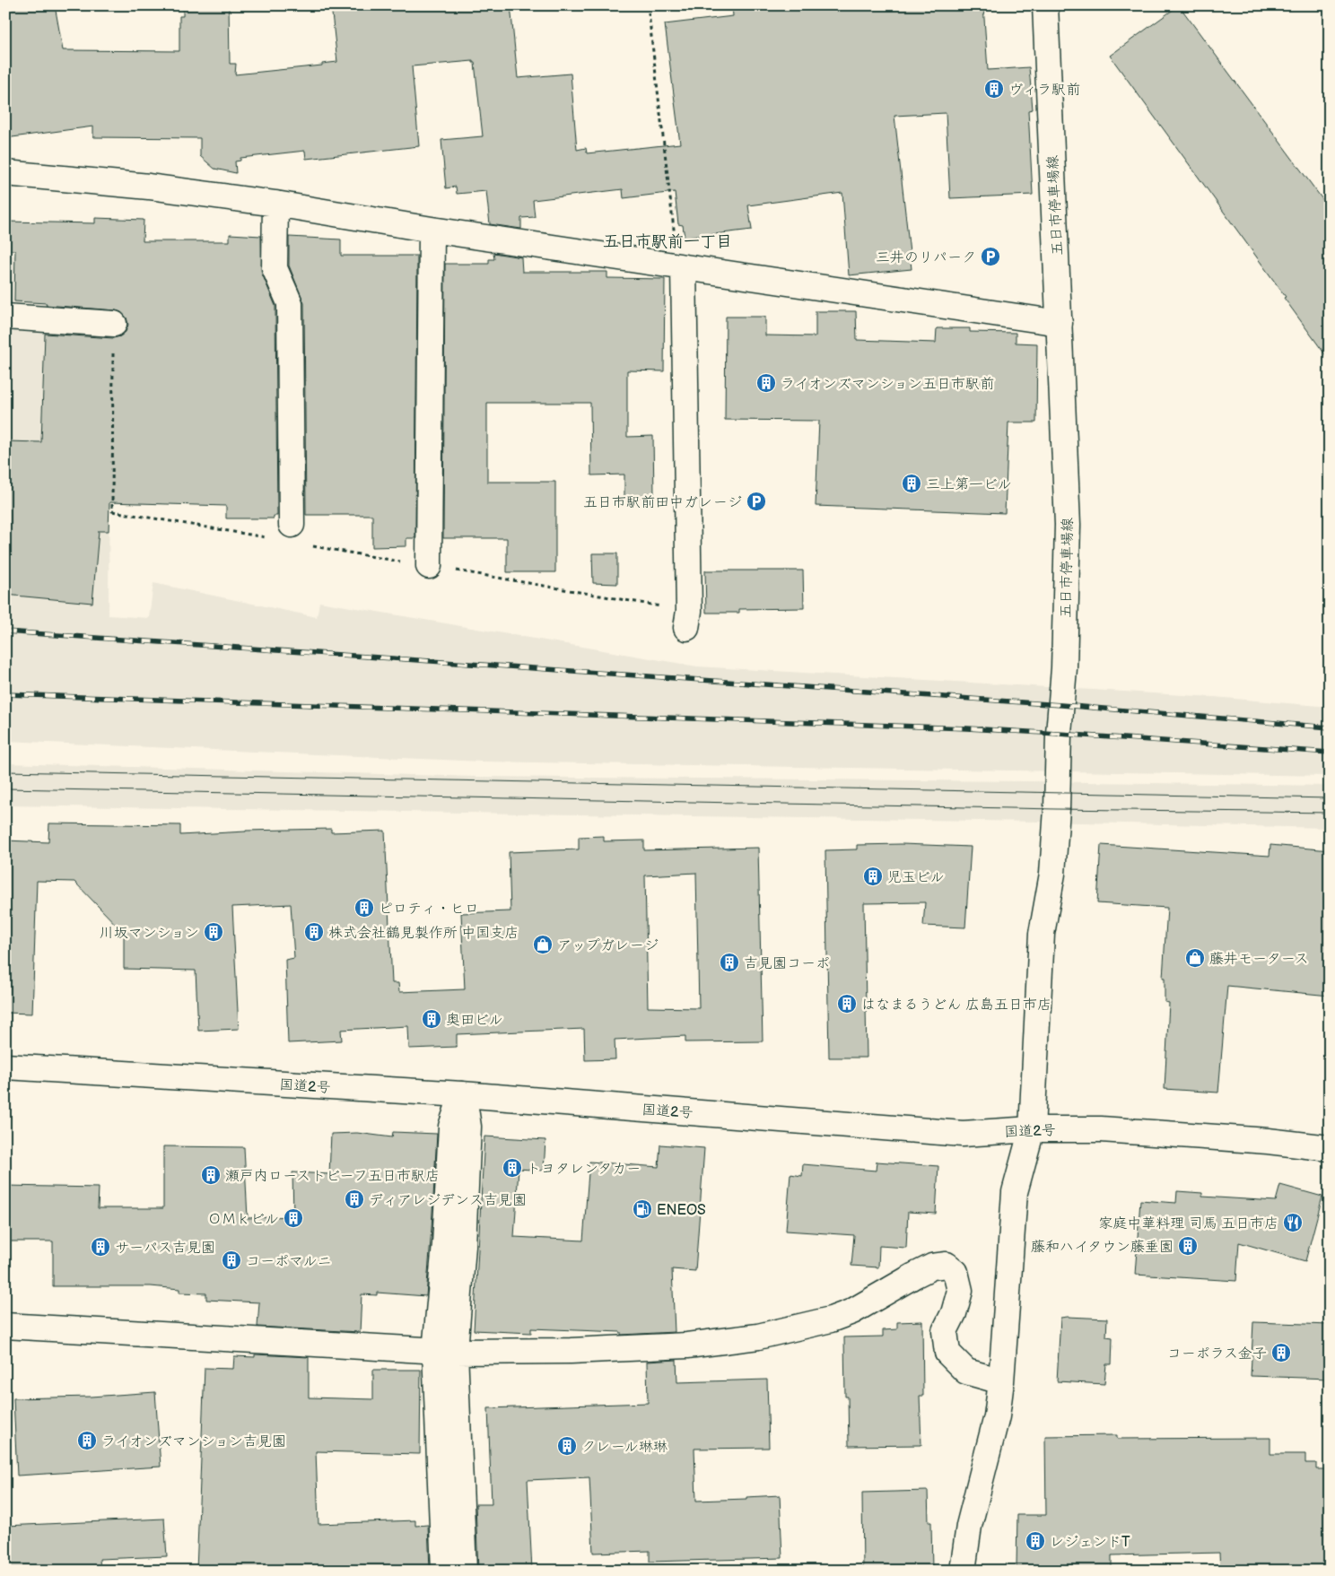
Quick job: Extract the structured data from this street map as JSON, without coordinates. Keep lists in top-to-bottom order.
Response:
{
  "streets": {
    "main road": ["五日市停車場線", "国道2号"]
  },
  "crossings": [
    ["五日市停車場線", "国道2号"]
  ],
  "districts": ["五日市駅前一丁目"],
  "places": {
    "building": [
      "ヴィラ駅前",
      "ライオンズマンション五日市駅前",
      "三上第一ビル",
      "児玉ビル",
      "ピロティ・ヒロ",
      "川坂マンション",
      "株式会社鶴見製作所 中国支店",
      "吉見園コーポ",
      "はなまるうどん 広島五日市店",
      "奥田ビル",
      "トヨタレンタカー",
      "瀬戸内ローストビーフ五日市駅店",
      "ディアレジデンス吉見園",
      "ＯＭｋビル",
      "藤和ハイタウン藤垂園",
      "サーパス吉見園",
      "コーポマルニ",
      "コーポラス金子",
      "ライオンズマンション吉見園",
      "クレール琳琳",
      "レジェンドT"
    ],
    "parking": ["三井のリパーク", "五日市駅前田中ガレージ"],
    "shop": ["アップガレージ", "藤井モータース"],
    "fuel station": ["ENEOS"],
    "restaurant": ["家庭中華料理 司馬 五日市店"]
  }
}
